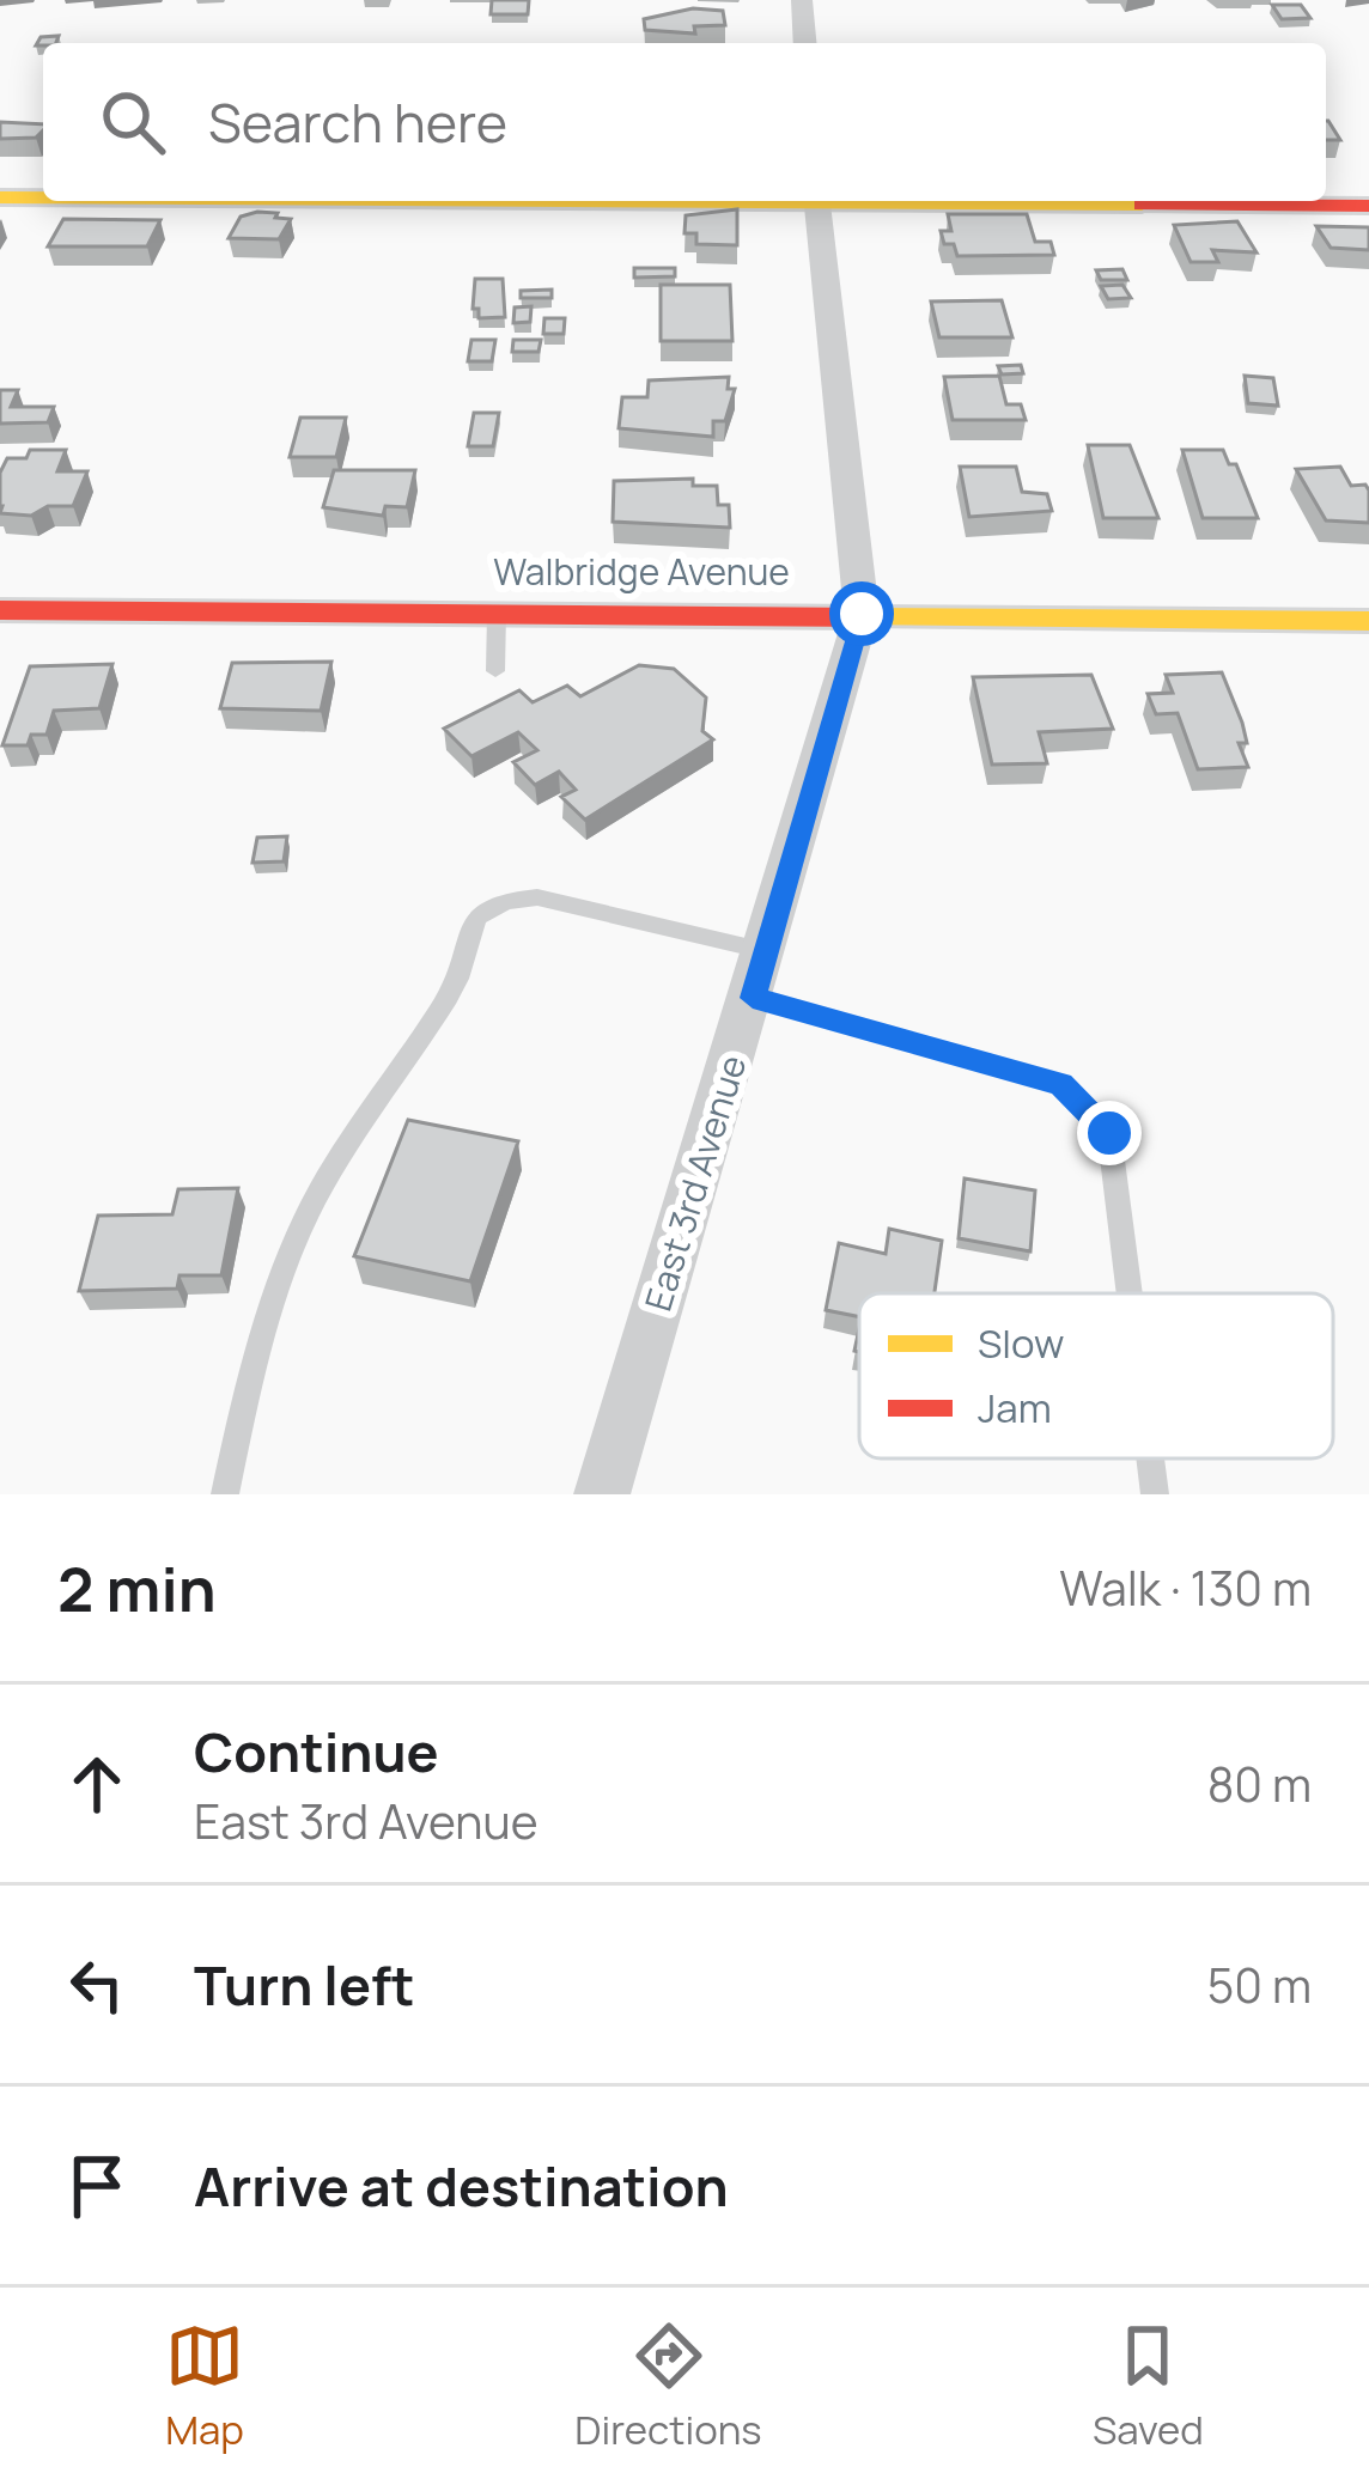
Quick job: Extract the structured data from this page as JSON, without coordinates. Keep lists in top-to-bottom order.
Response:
{
  "streets": {
    "street": ["Walbridge Avenue", "East 3rd Avenue"]
  },
  "crossings": [
    ["Walbridge Avenue", "East 3rd Avenue"]
  ],
  "legend": ["Slow", "Jam"],
  "page": {
    "search": "Search here",
    "heading": ["2 min", "Walk · 130 m"],
    "list": [
      ["Continue", "East 3rd Avenue", "80 m"],
      ["Turn left", "50 m"],
      "Arrive at destination"
    ],
    "nav": ["Map", "Directions", "Saved"]
  }
}
